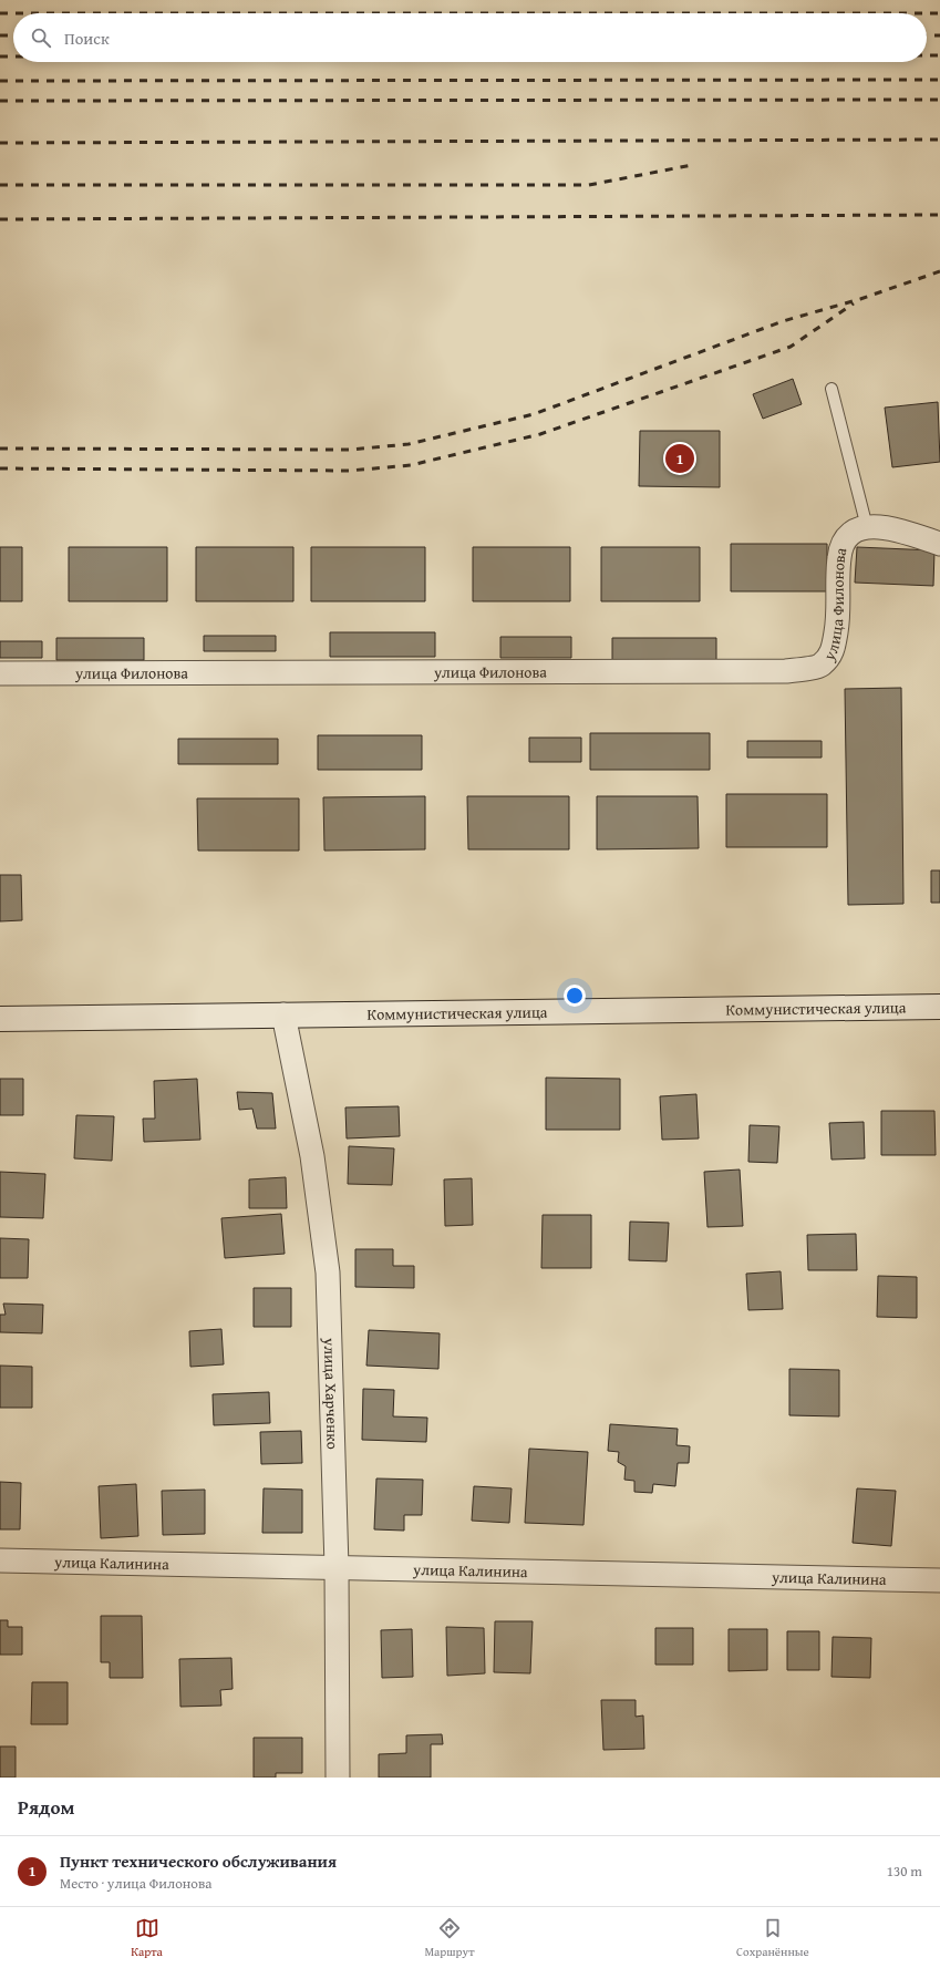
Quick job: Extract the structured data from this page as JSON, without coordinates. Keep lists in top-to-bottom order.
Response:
{
  "streets": {
    "street": [
      "улица Филонова",
      "Коммунистическая улица",
      "улица Харченко",
      "улица Калинина"
    ]
  },
  "crossings": [
    ["Коммунистическая улица", "улица Харченко"],
    ["улица Харченко", "улица Калинина"]
  ],
  "page": {
    "search": "Поиск",
    "pins": "1",
    "heading": "Рядом",
    "list": [
      {
        "mark": "1",
        "name": "Пункт технического обслуживания",
        "note": "Место · улица Филонова",
        "value": "130 m"
      }
    ],
    "nav": ["Карта", "Маршрут", "Сохранённые"]
  }
}
